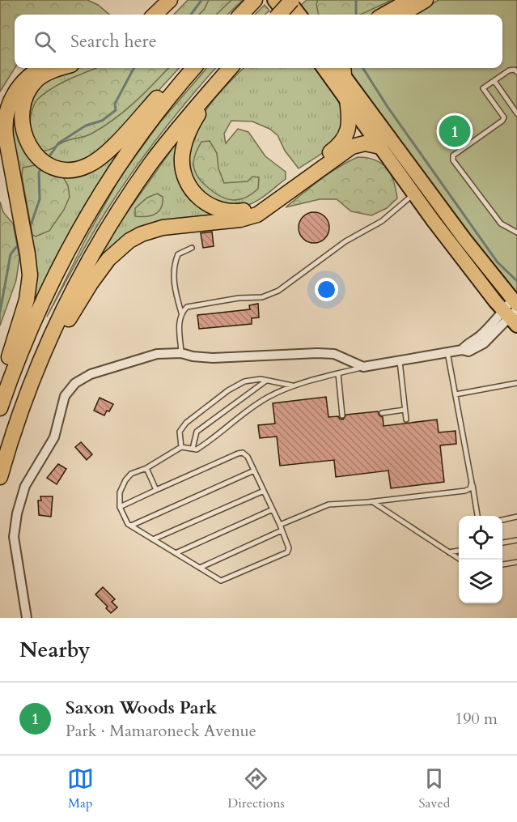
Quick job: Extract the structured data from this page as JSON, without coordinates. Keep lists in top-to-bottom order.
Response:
{
  "page": {
    "search": "Search here",
    "pins": "1",
    "heading": "Nearby",
    "list": [
      {
        "mark": "1",
        "name": "Saxon Woods Park",
        "note": "Park · Mamaroneck Avenue",
        "value": "190 m"
      }
    ],
    "nav": ["Map", "Directions", "Saved"]
  }
}
